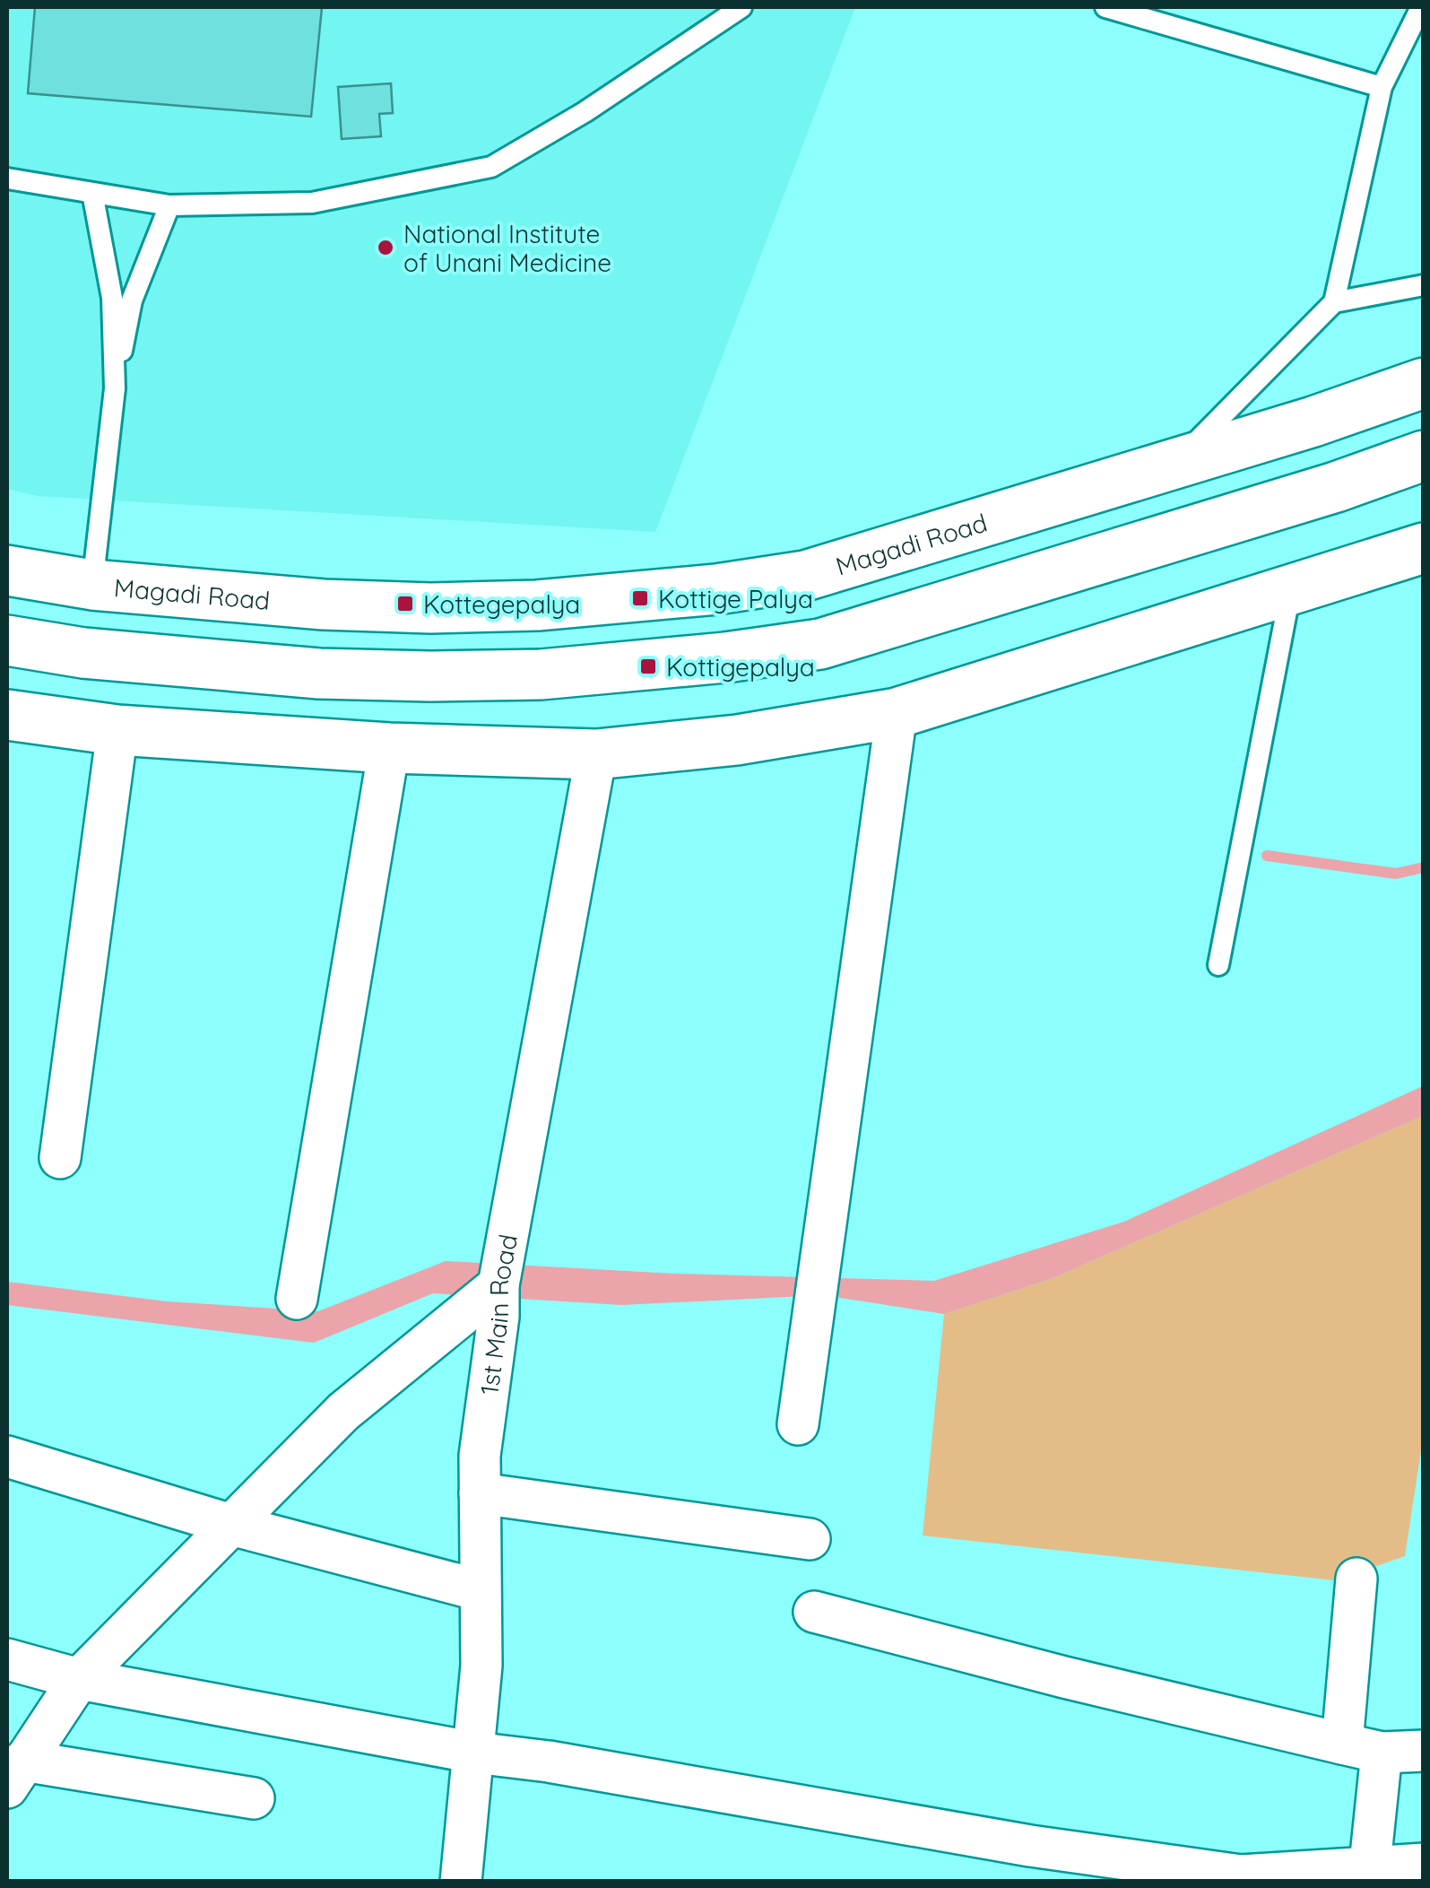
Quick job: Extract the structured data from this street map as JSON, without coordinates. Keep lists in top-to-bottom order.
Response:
{
  "streets": {
    "main road": ["Magadi Road"],
    "street": ["1st Main Road"]
  },
  "places": {
    "other": ["National Institute of Unani Medicine"],
    "transit": ["Kottige Palya", "Kottegepalya", "Kottigepalya"]
  }
}
